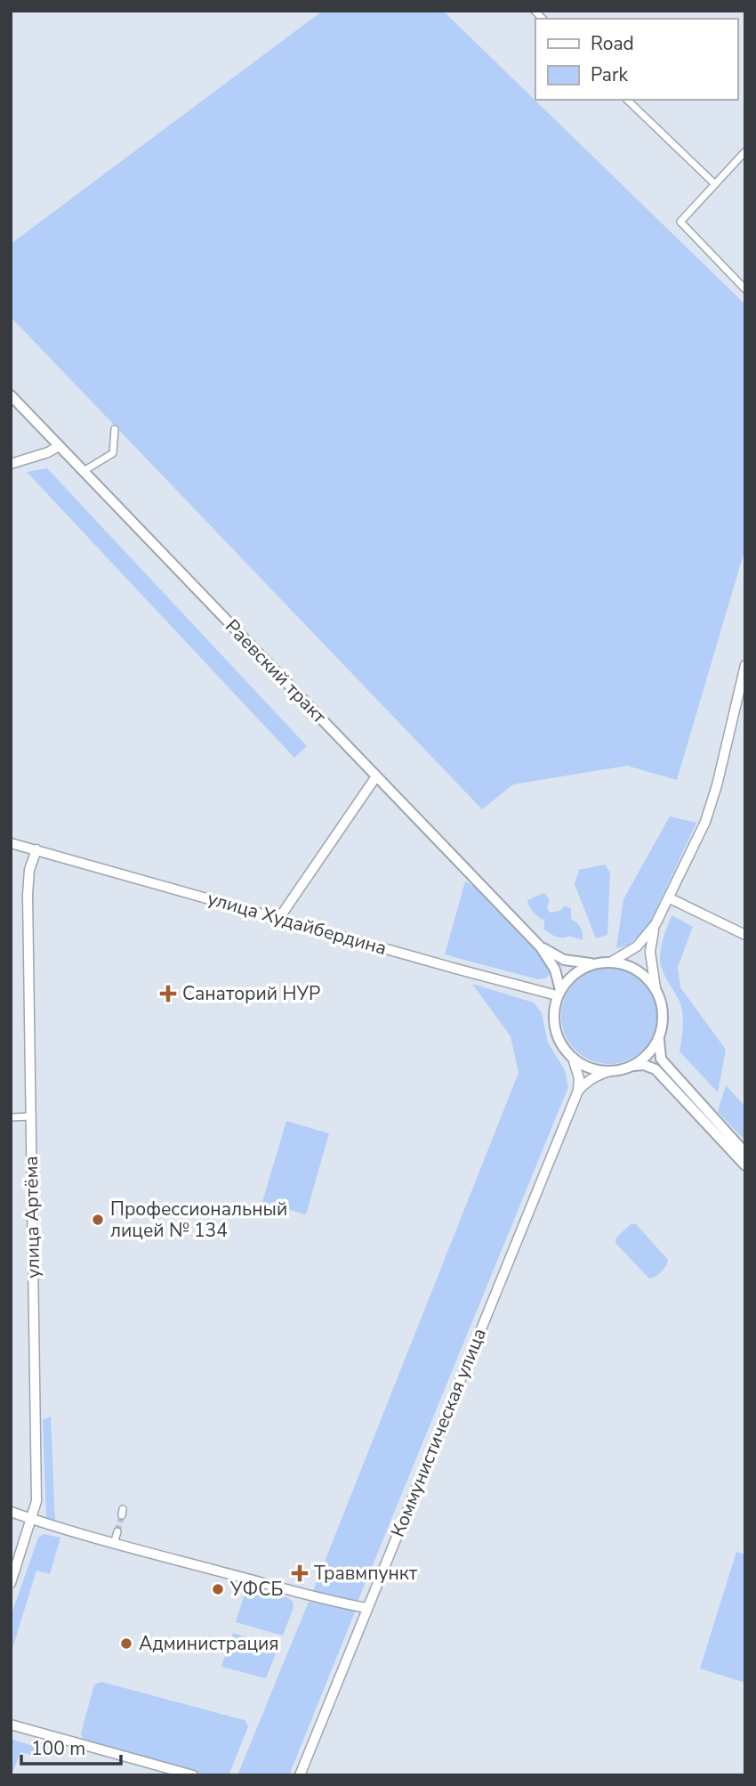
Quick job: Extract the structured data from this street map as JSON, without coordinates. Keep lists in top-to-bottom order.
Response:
{
  "streets": {
    "main road": [
      "Раевский тракт",
      "улица Худайбердина",
      "улица Артёма",
      "Коммунистическая улица"
    ]
  },
  "crossings": [
    ["Раевский тракт", "улица Худайбердина"],
    ["улица Худайбердина", "улица Артёма"]
  ],
  "places": {
    "health": ["Санаторий НУР", "Травмпункт"],
    "other": ["Профессиональный лицей № 134", "УФСБ", "Администрация"]
  },
  "legend": ["Road", "Park"],
  "scale_bar": "100 m"
}
